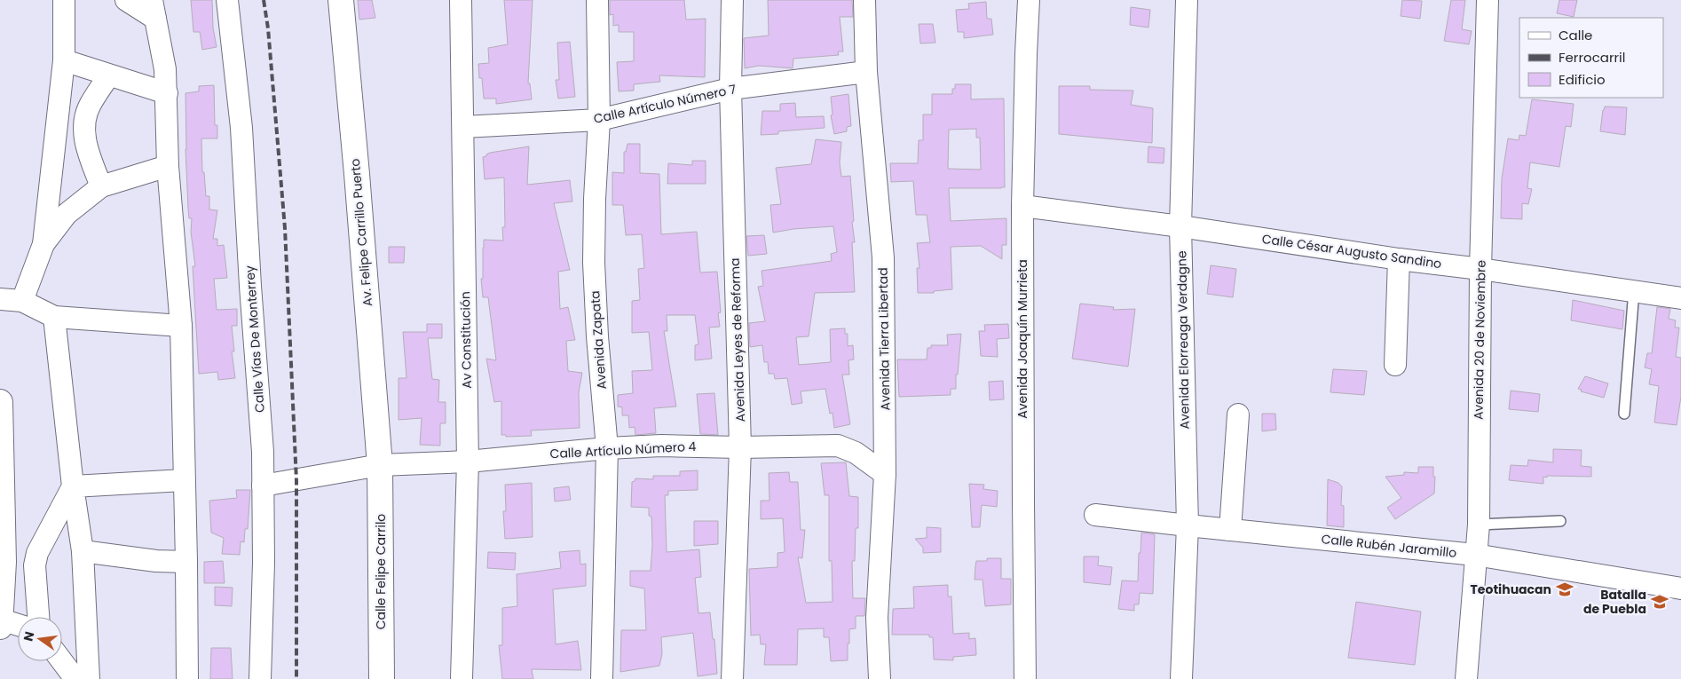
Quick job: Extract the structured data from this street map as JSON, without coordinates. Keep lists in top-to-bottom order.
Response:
{
  "streets": {
    "street": [
      "Calle Artículo Número 7",
      "Av. Felipe Carrillo Puerto",
      "Calle César Augusto Sandino",
      "Calle Vías De Monterrey",
      "Avenida Tierra Libertad",
      "Avenida Joaquín Murrieta",
      "Av Constitución",
      "Avenida Zapata",
      "Avenida Leyes de Reforma",
      "Avenida Elorreaga Verdagne",
      "Avenida 20 de Noviembre",
      "Calle Artículo Número 4",
      "Calle Rubén Jaramillo",
      "Calle Felipe Carrilo"
    ]
  },
  "crossings": [
    ["Calle Artículo Número 7", "Avenida Tierra Libertad"],
    ["Calle Artículo Número 7", "Av Constitución"],
    ["Calle Artículo Número 7", "Avenida Zapata"],
    ["Calle Artículo Número 7", "Avenida Leyes de Reforma"],
    ["Av. Felipe Carrillo Puerto", "Calle Artículo Número 4"],
    ["Av. Felipe Carrillo Puerto", "Calle Felipe Carrilo"],
    ["Calle César Augusto Sandino", "Avenida Joaquín Murrieta"],
    ["Calle César Augusto Sandino", "Avenida Elorreaga Verdagne"],
    ["Calle César Augusto Sandino", "Avenida 20 de Noviembre"],
    ["Calle Vías De Monterrey", "Calle Artículo Número 4"],
    ["Avenida Tierra Libertad", "Calle Artículo Número 4"],
    ["Av Constitución", "Calle Artículo Número 4"],
    ["Avenida Zapata", "Calle Artículo Número 4"],
    ["Avenida Leyes de Reforma", "Calle Artículo Número 4"],
    ["Avenida Elorreaga Verdagne", "Calle Rubén Jaramillo"],
    ["Avenida 20 de Noviembre", "Calle Rubén Jaramillo"],
    ["Calle Artículo Número 4", "Calle Felipe Carrilo"]
  ],
  "places": {
    "school or university": ["Teotihuacan", "Batalla de Puebla"]
  },
  "legend": ["Calle", "Ferrocarril", "Edificio"],
  "north": "left"
}
